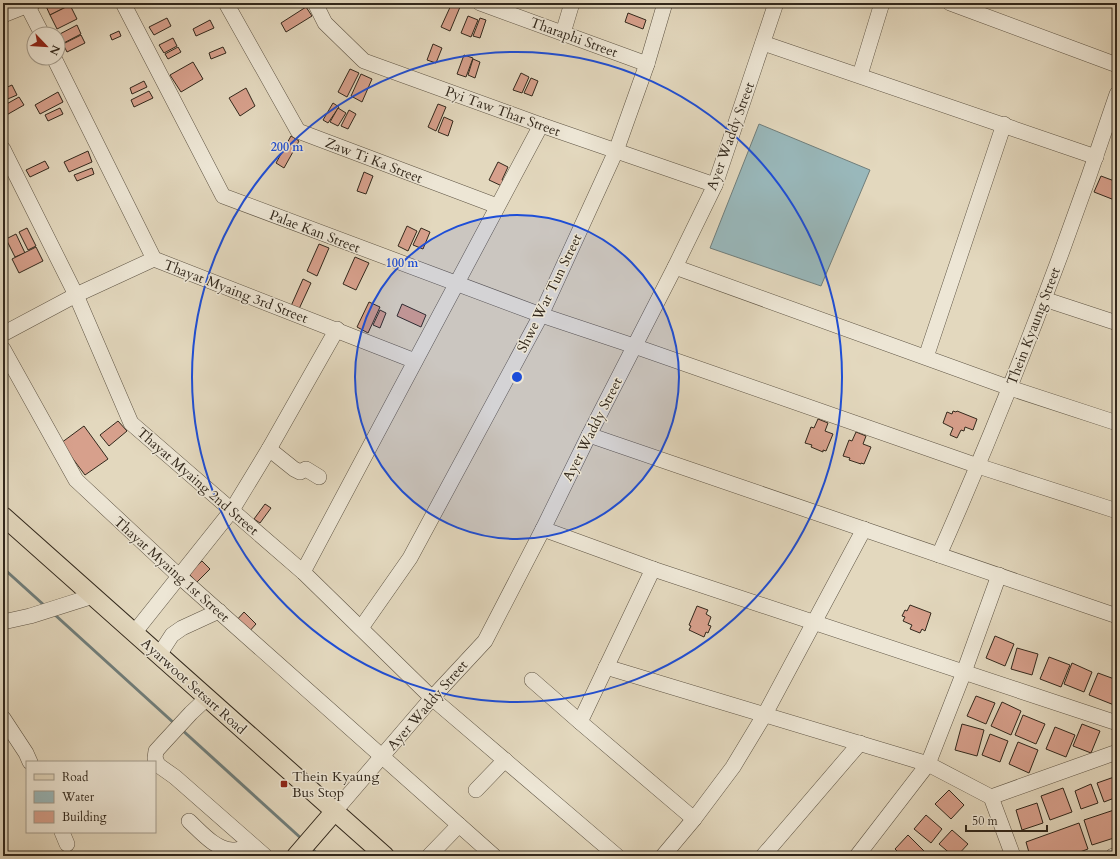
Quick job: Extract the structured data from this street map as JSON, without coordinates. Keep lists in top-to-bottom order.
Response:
{
  "streets": {
    "main road": ["Ayarwoot Setsart Road"],
    "street": [
      "Tharaphi Street",
      "Pyi Taw Thar Street",
      "Ayer Waddy Street",
      "Zaw Ti Ka Street",
      "Palae Kan Street",
      "Thayat Myaing 3rd Street",
      "Shwe War Tun Street",
      "Thein Kyaung Street",
      "Thayat Myaing 2nd Street",
      "Thayat Myaing 1st Street"
    ]
  },
  "crossings": [
    ["Tharaphi Street", "Shwe War Tun Street"],
    ["Pyi Taw Thar Street", "Ayer Waddy Street"],
    ["Pyi Taw Thar Street", "Shwe War Tun Street"],
    ["Ayer Waddy Street", "Palae Kan Street"],
    ["Ayer Waddy Street", "Thayat Myaing 2nd Street"],
    ["Ayer Waddy Street", "Thayat Myaing 1st Street"],
    ["Ayer Waddy Street", "Ayarwoot Setsart Road"],
    ["Palae Kan Street", "Shwe War Tun Street"],
    ["Palae Kan Street", "Thein Kyaung Street"],
    ["Shwe War Tun Street", "Thayat Myaing 2nd Street"]
  ],
  "places": {
    "transit": ["Thein Kyaung Bus Stop"]
  },
  "legend": ["Road", "Water", "Building"],
  "scale_bar": "50 m",
  "north": "bottom right",
  "rings": ["200 m", "100 m"]
}
